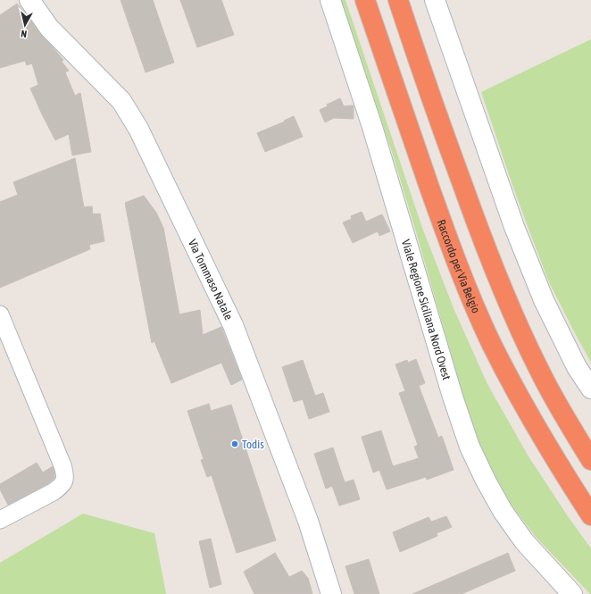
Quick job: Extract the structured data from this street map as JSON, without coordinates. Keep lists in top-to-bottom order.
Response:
{
  "streets": {
    "highway": ["Raccordo per Via Belgio"],
    "street": ["Via Tommaso Natale", "Viale Regione Siciliana Nord Ovest"]
  },
  "places": ["Todis"],
  "north": "bottom"
}
